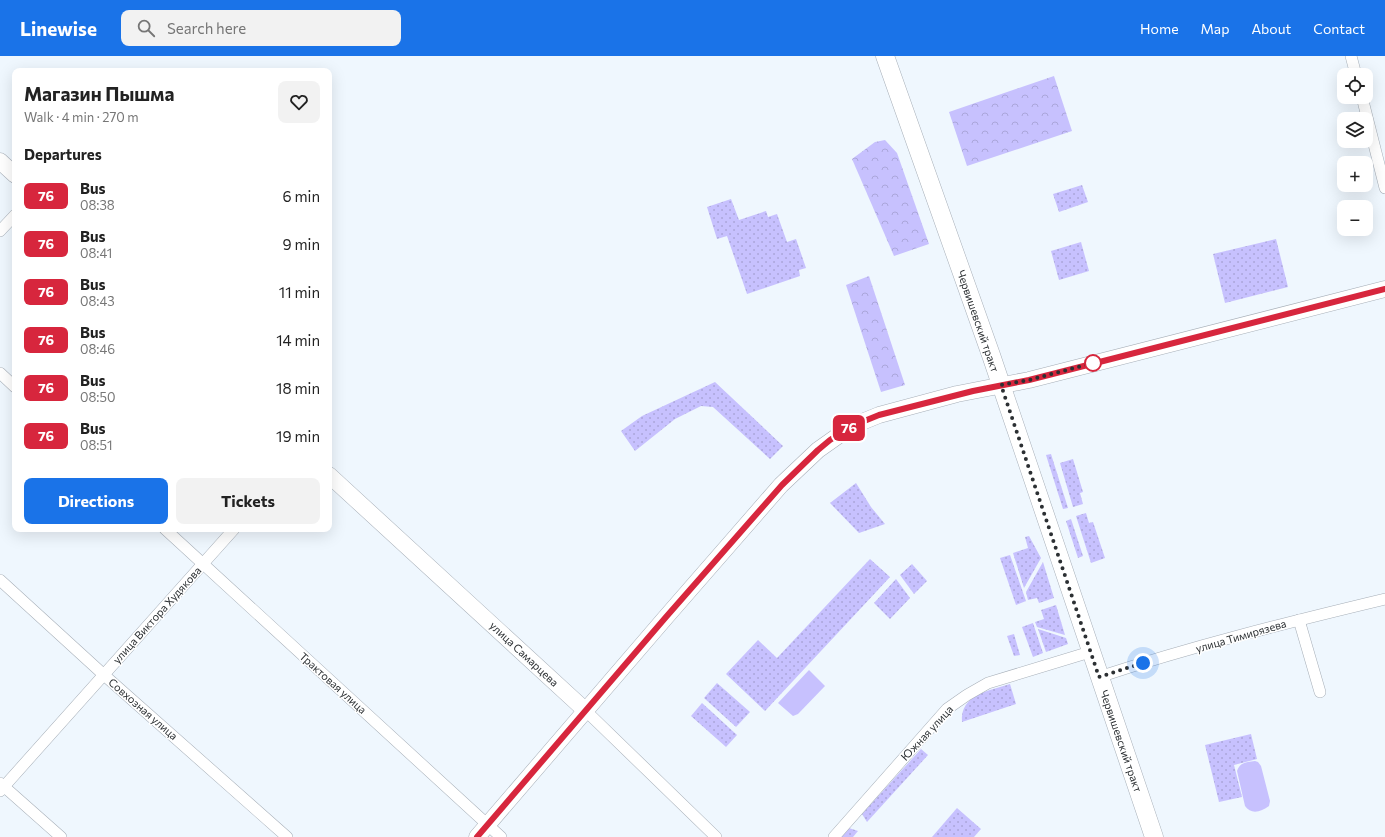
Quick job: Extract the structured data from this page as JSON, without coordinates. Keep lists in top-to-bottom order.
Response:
{
  "streets": {
    "main road": ["Червишевский тракт"],
    "street": [
      "улица Виктора Худякова",
      "улица Тимирязева",
      "улица Самарцева",
      "Трактовая улица",
      "Совхозная улица",
      "Южная улица"
    ]
  },
  "crossings": [
    ["Червишевский тракт", "улица Тимирязева"],
    ["Червишевский тракт", "Южная улица"],
    ["улица Виктора Худякова", "Трактовая улица"],
    ["улица Виктора Худякова", "Совхозная улица"]
  ],
  "lines": ["bus line 76"],
  "page": {
    "header": "Linewise",
    "search": "Search here",
    "nav": [
      "Home",
      "Map",
      "About",
      "Contact"
    ],
    "on_map": "76",
    "map_buttons": ["+", "−"],
    "heading": [
      ["Магазин Пышма", "Walk · 4 min · 270 m"],
      "Departures"
    ],
    "list": [
      {
        "mark": "76",
        "name": "Bus",
        "note": "08:38",
        "value": "6 min"
      },
      {
        "mark": "76",
        "name": "Bus",
        "note": "08:41",
        "value": "9 min"
      },
      {
        "mark": "76",
        "name": "Bus",
        "note": "08:43",
        "value": "11 min"
      },
      {
        "mark": "76",
        "name": "Bus",
        "note": "08:46",
        "value": "14 min"
      },
      {
        "mark": "76",
        "name": "Bus",
        "note": "08:50",
        "value": "18 min"
      },
      {
        "mark": "76",
        "name": "Bus",
        "note": "08:51",
        "value": "19 min"
      }
    ],
    "buttons": ["Directions", "Tickets"]
  }
}
